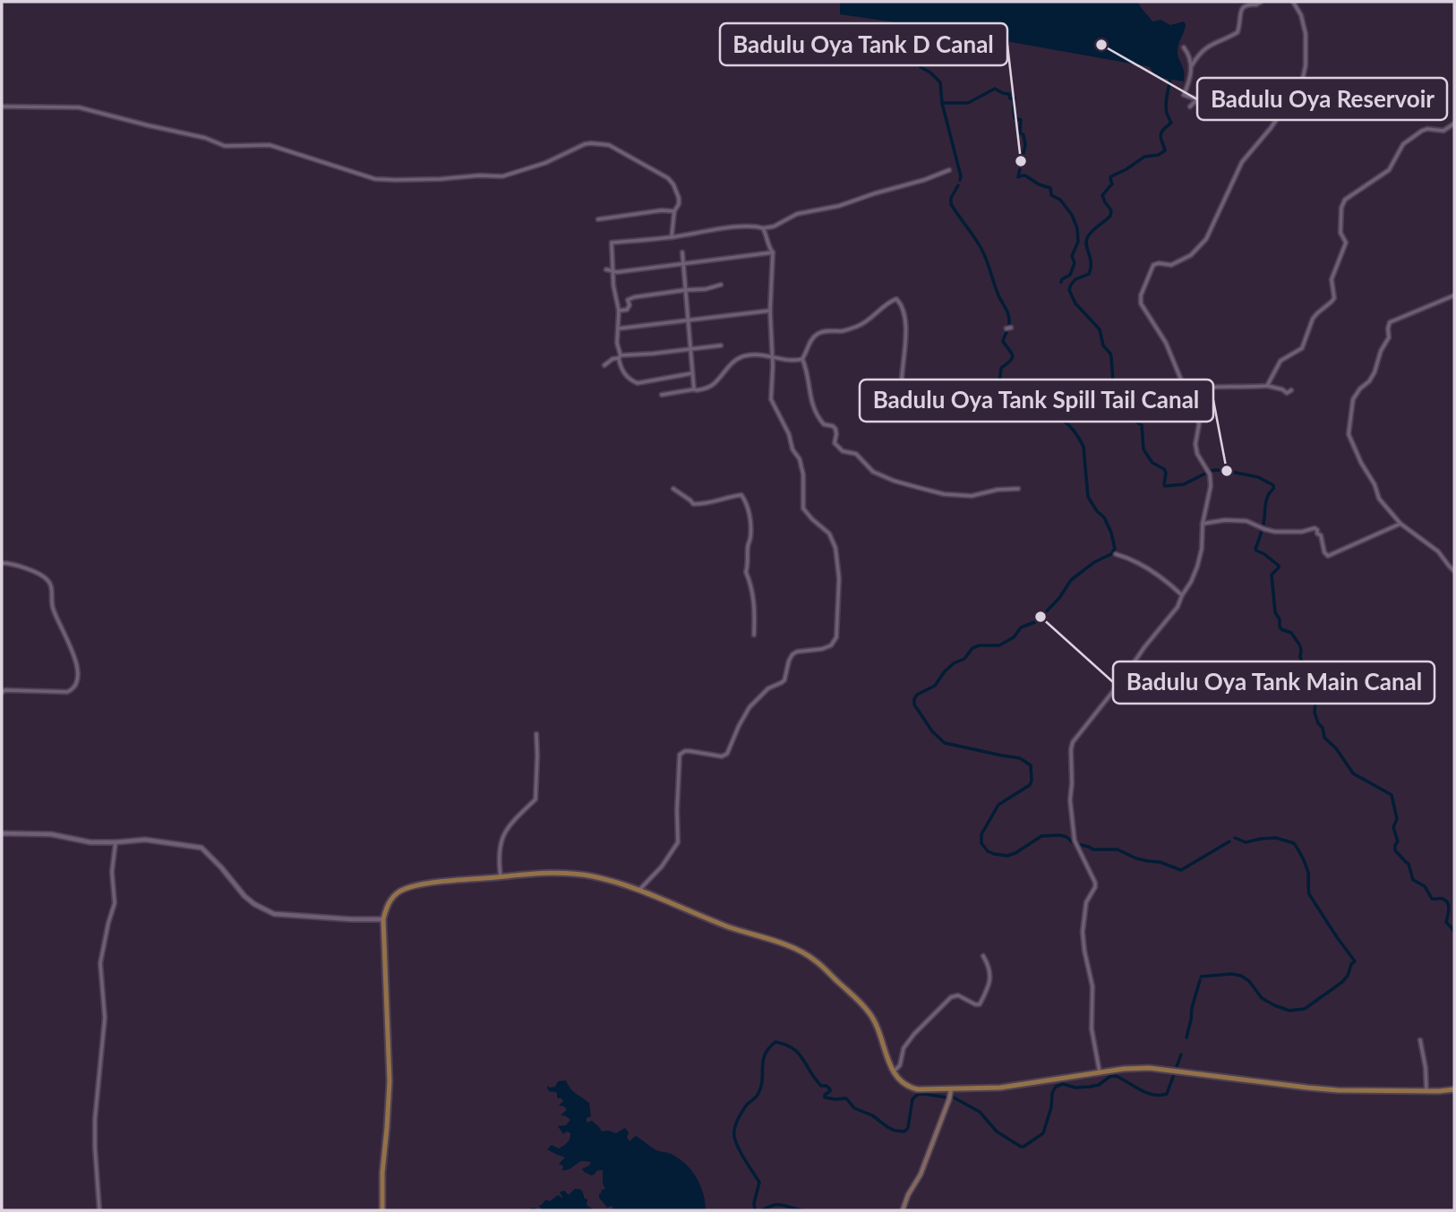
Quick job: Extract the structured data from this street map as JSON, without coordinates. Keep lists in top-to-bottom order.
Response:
{
  "places": [
    "Badulu Oya Reservoir",
    "Badulu Oya Tank D Canal",
    "Badulu Oya Tank Spill Tail Canal",
    "Badulu Oya Tank Main Canal"
  ]
}
